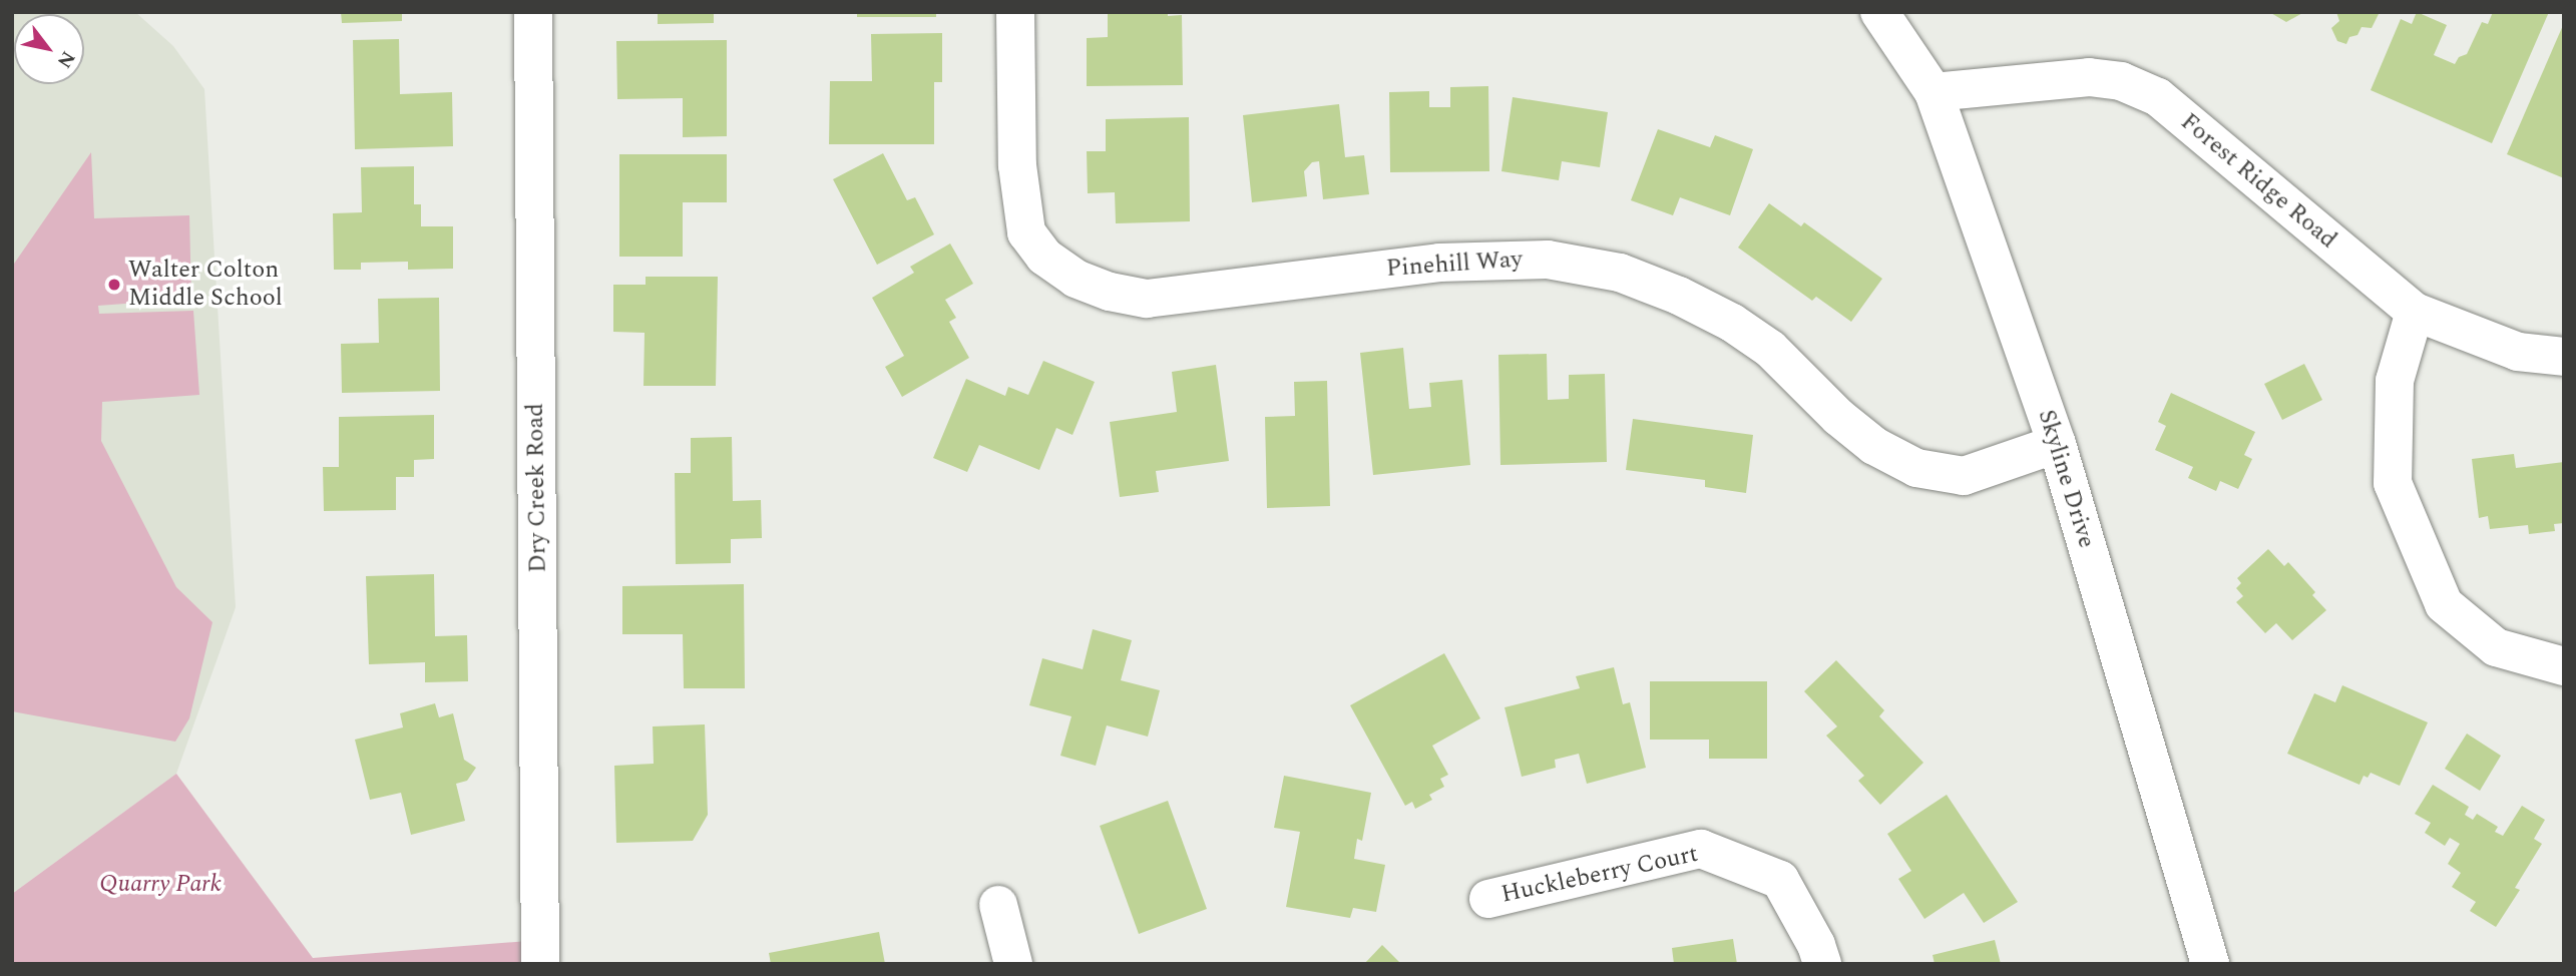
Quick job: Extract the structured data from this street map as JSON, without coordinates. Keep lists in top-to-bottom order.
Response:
{
  "streets": {
    "street": [
      "Forest Ridge Road",
      "Pinehill Way",
      "Skyline Drive",
      "Dry Creek Road",
      "Huckleberry Court"
    ]
  },
  "crossings": [
    ["Forest Ridge Road", "Skyline Drive"],
    ["Pinehill Way", "Skyline Drive"]
  ],
  "parks": ["Quarry Park"],
  "places": ["Walter Colton Middle School"],
  "north": "bottom right"
}
